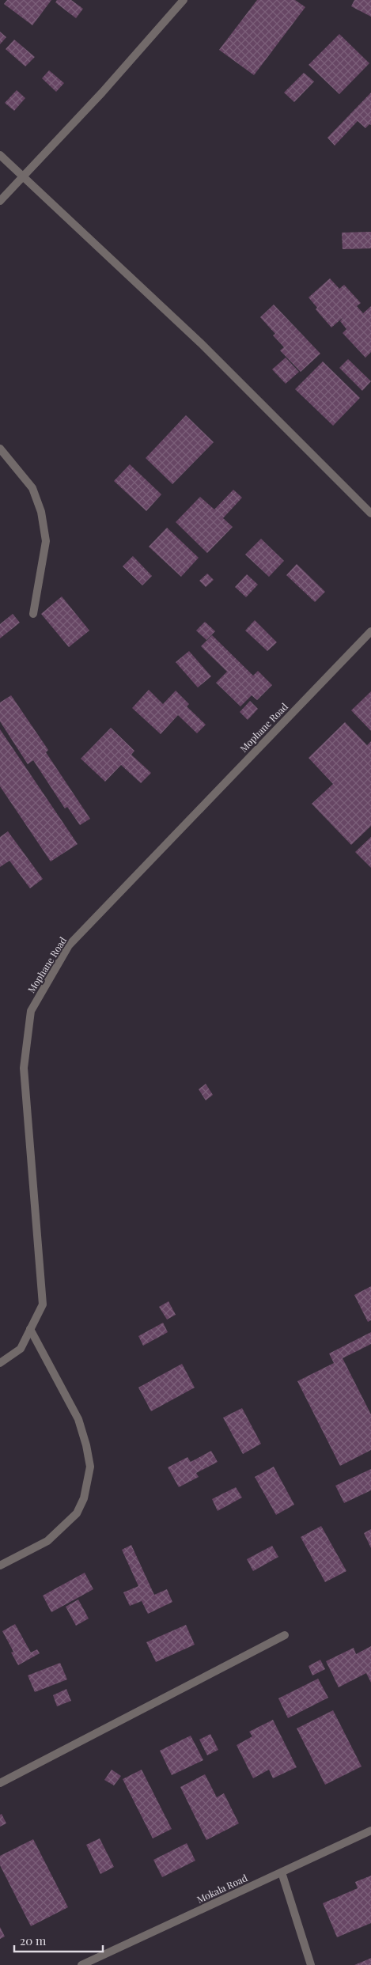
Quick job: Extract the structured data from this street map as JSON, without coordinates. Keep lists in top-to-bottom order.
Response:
{
  "streets": {
    "street": ["Mophane Road", "Mokala Road"]
  },
  "scale_bar": "20 m"
}
